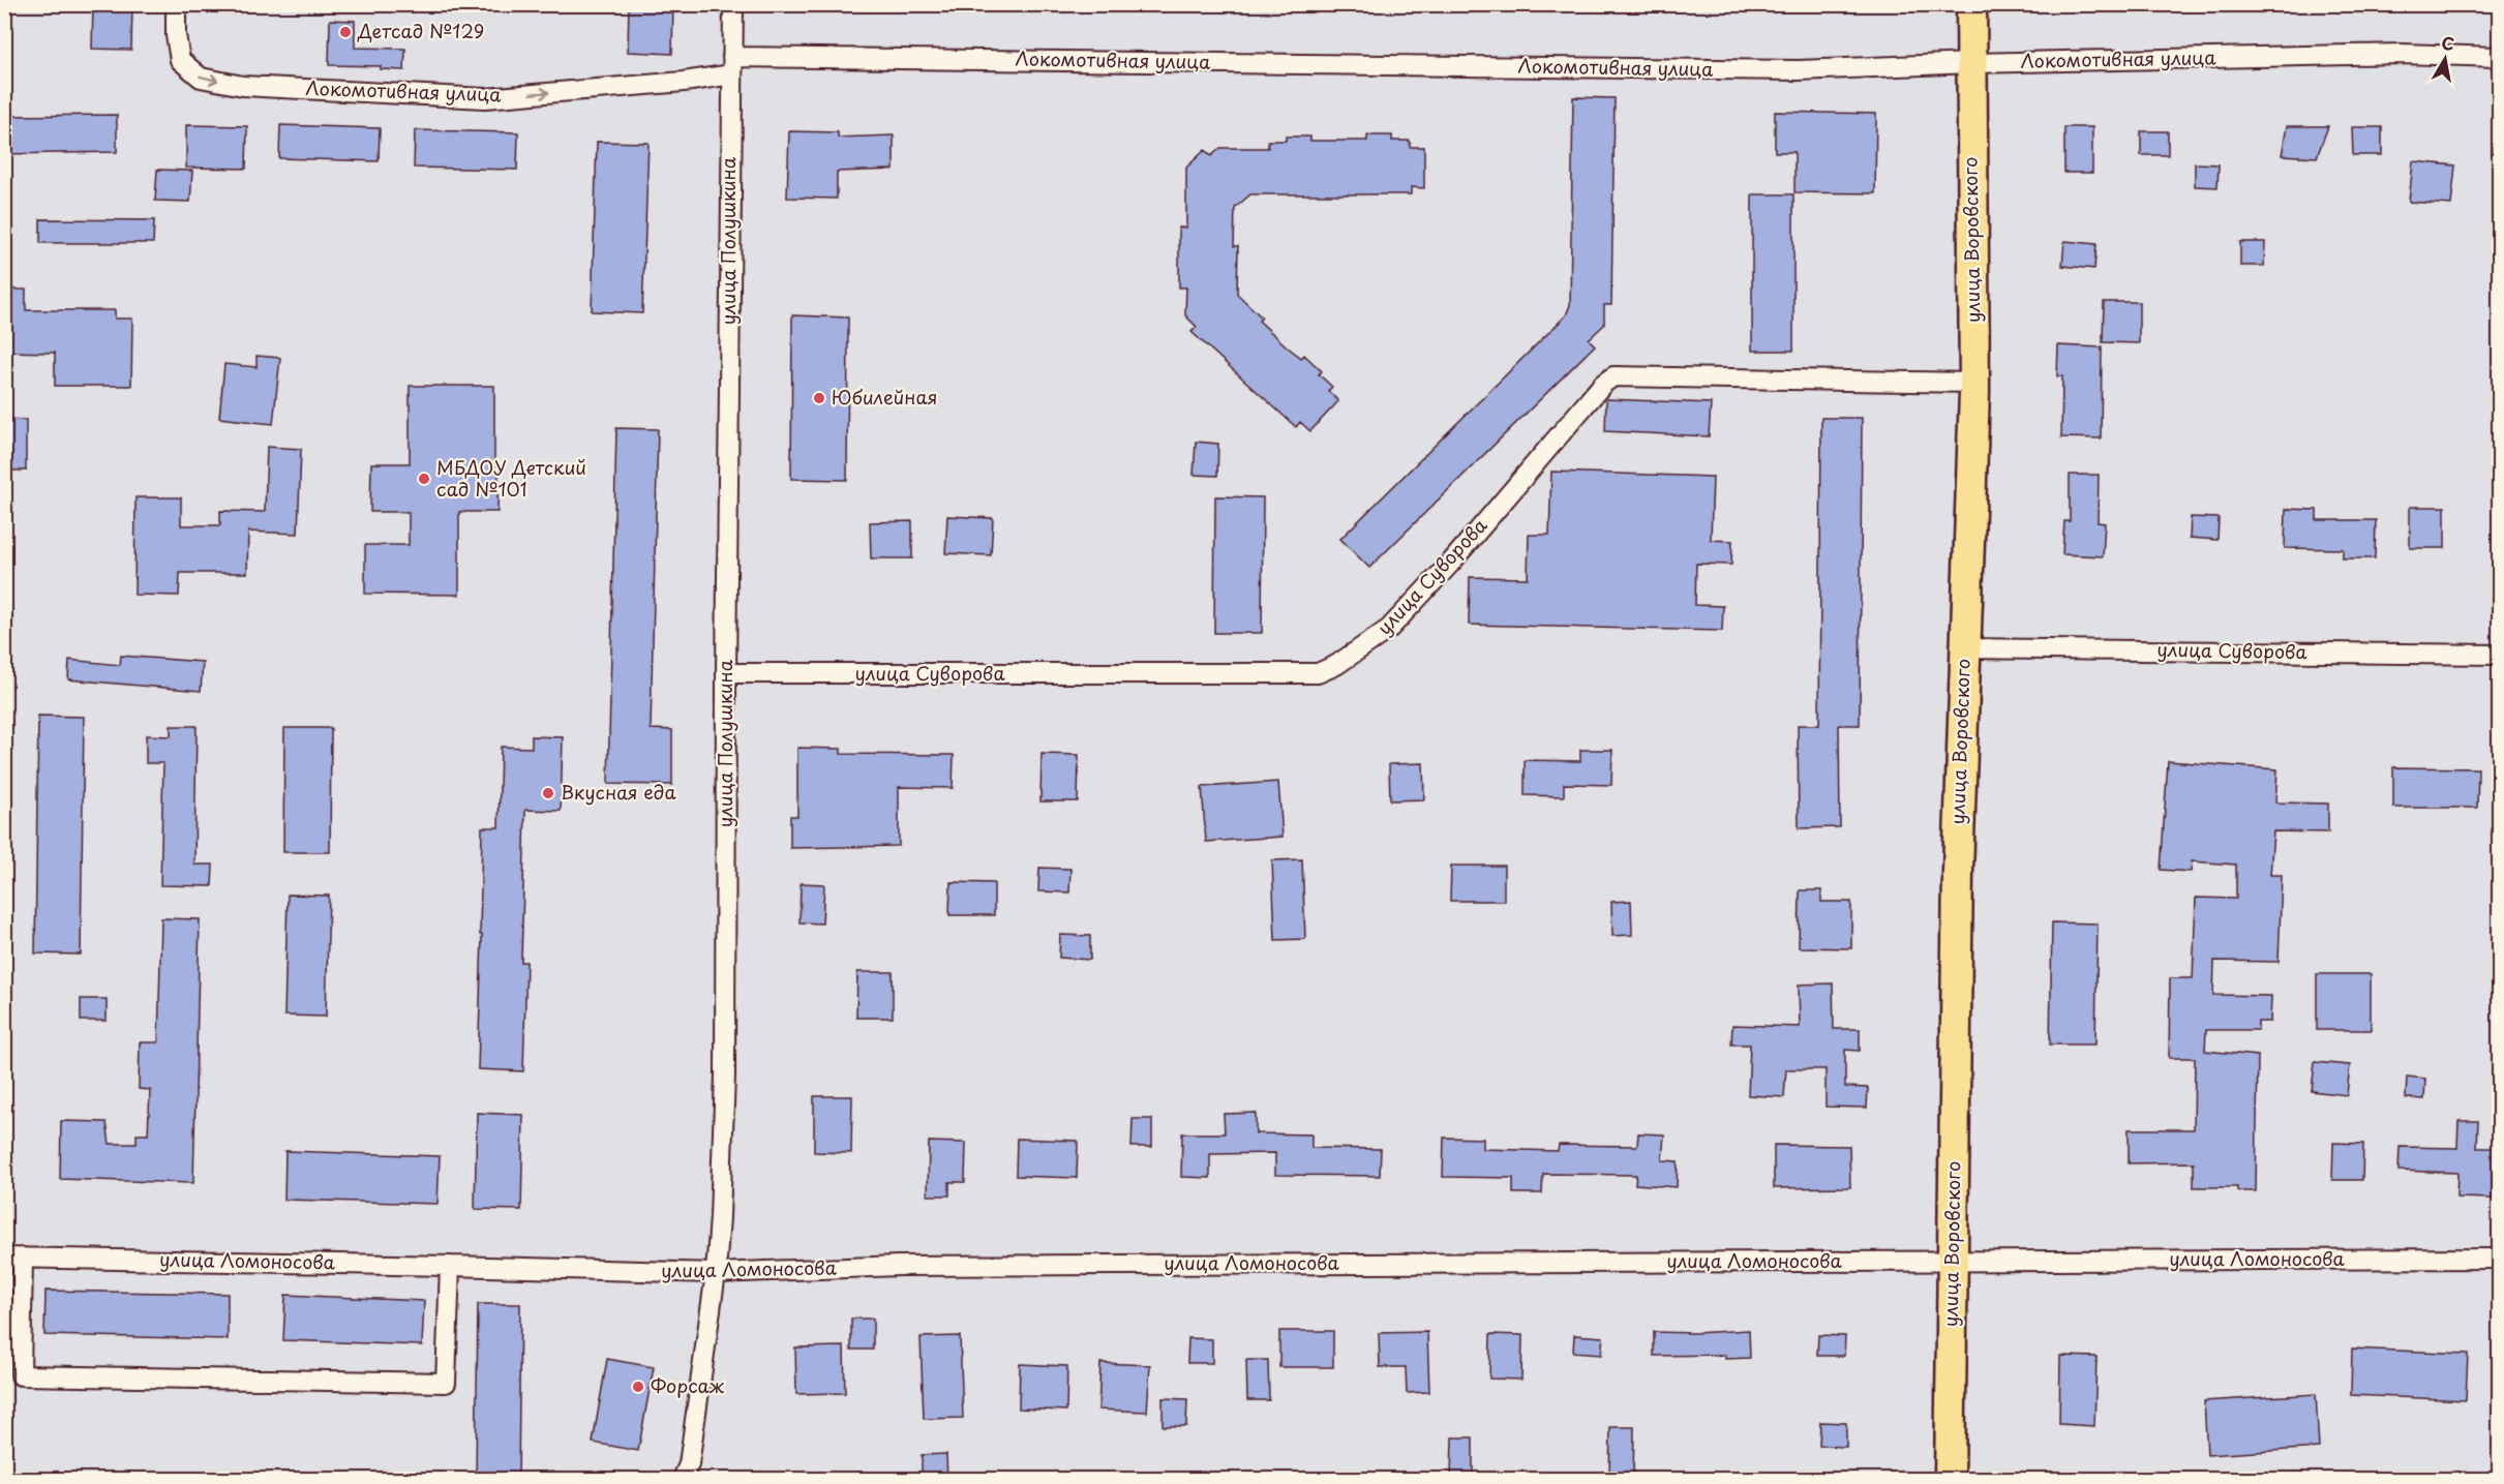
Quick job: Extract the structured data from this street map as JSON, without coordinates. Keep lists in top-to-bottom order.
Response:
{
  "streets": {
    "main road": ["улица Воровского"],
    "street": [
      "Локомотивная улица",
      "улица Полушкина",
      "улица Суворова",
      "улица Ломоносова"
    ]
  },
  "crossings": [
    ["Локомотивная улица", "улица Воровского"],
    ["Локомотивная улица", "улица Полушкина"],
    ["улица Воровского", "улица Суворова"],
    ["улица Воровского", "улица Ломоносова"],
    ["улица Полушкина", "улица Суворова"],
    ["улица Полушкина", "улица Ломоносова"]
  ],
  "places": [
    "Детсад №129",
    "Юбилейная",
    "МБДОУ Детский сад №101",
    "Вкусная еда",
    "Форсаж"
  ],
  "north": "top"
}
